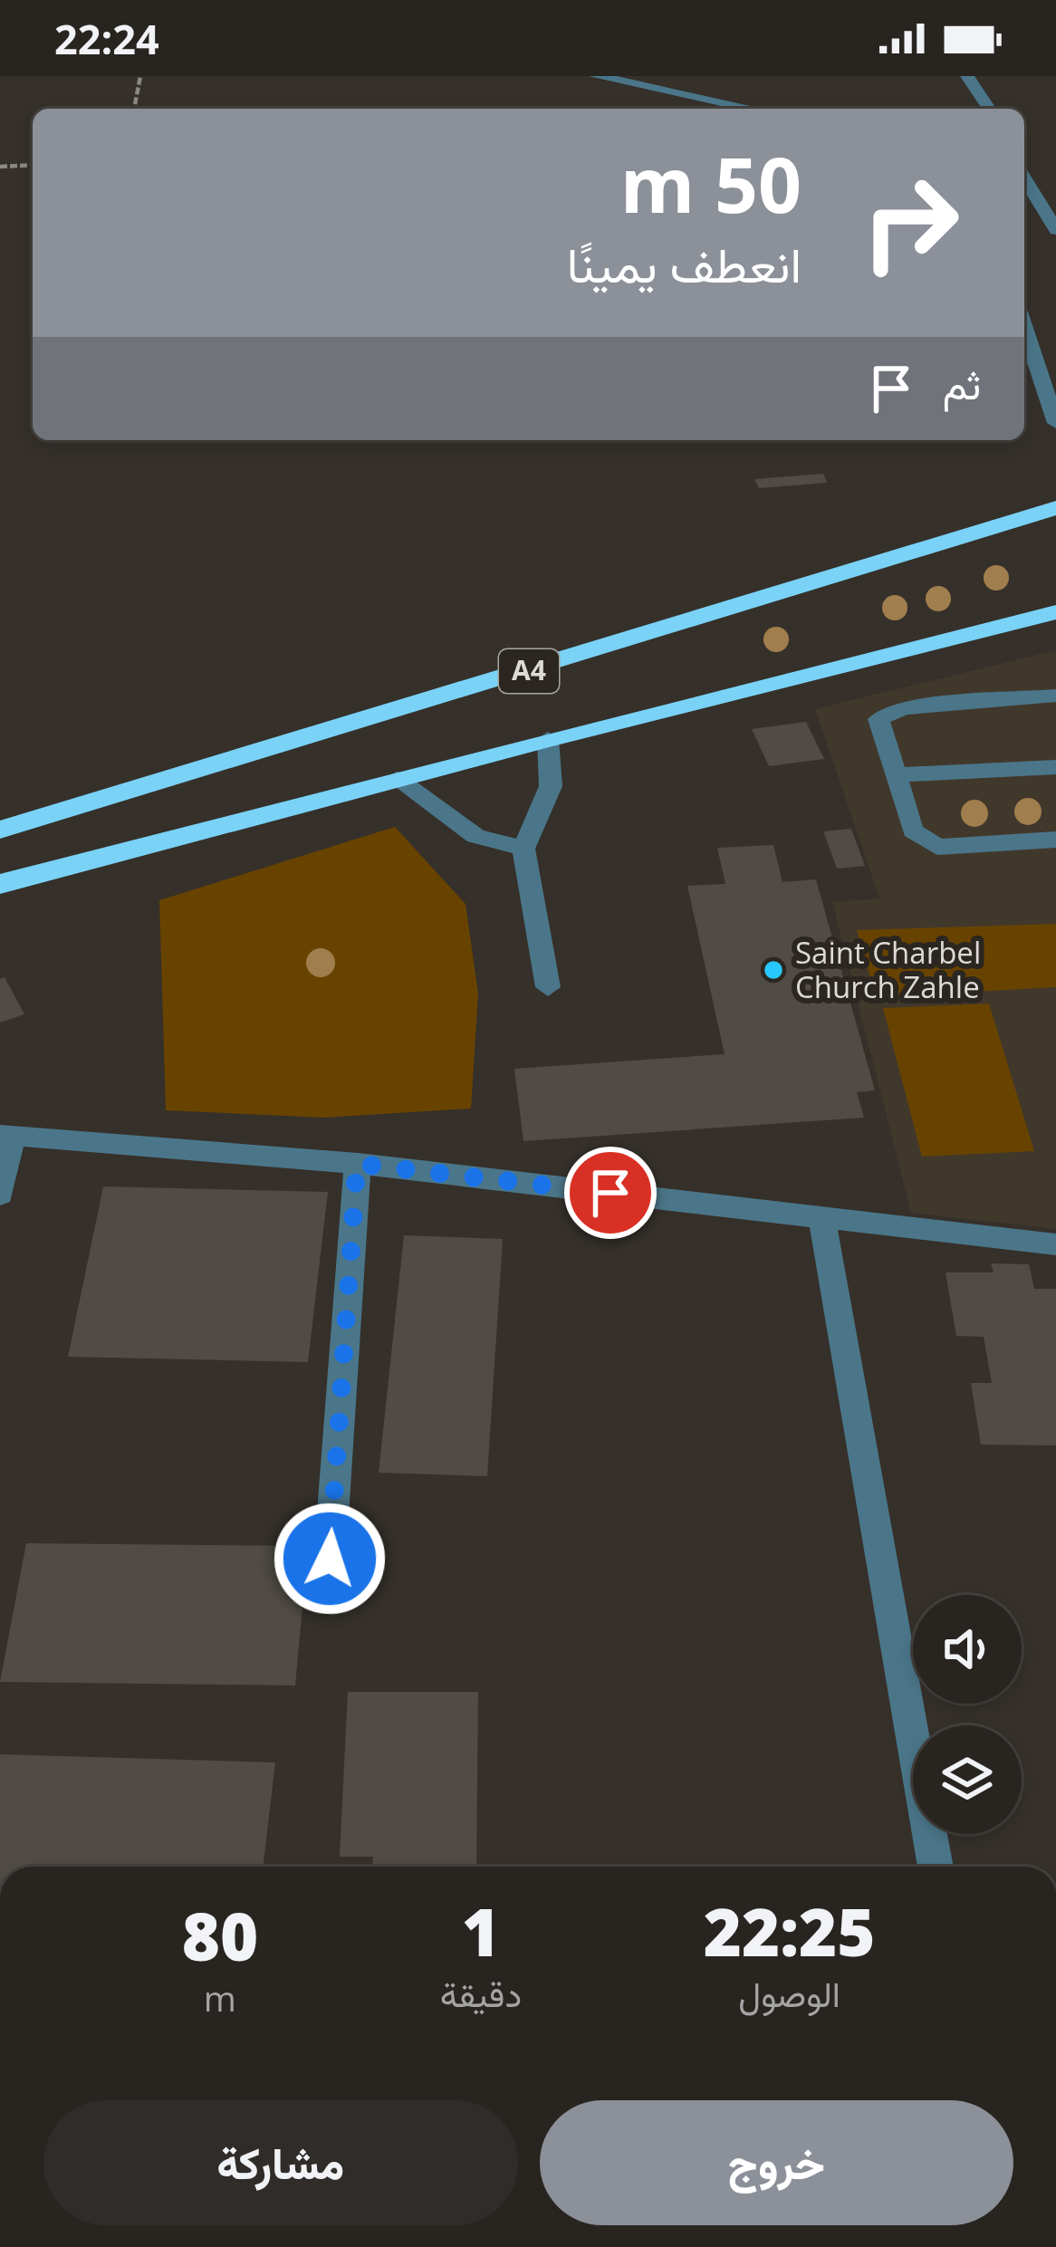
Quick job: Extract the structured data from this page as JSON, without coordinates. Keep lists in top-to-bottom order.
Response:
{
  "streets": {
    "highway": ["A4"]
  },
  "places": ["Saint Charbel Church Zahle"],
  "page": {
    "status": "22:24",
    "turn": ["50 m", "انعطف يمينًا"],
    "then": "ثم",
    "eta": [
      "22:25",
      "الوصول",
      "1",
      "دقيقة",
      "80",
      "m"
    ],
    "buttons": ["خروج", "مشاركة"]
  }
}
